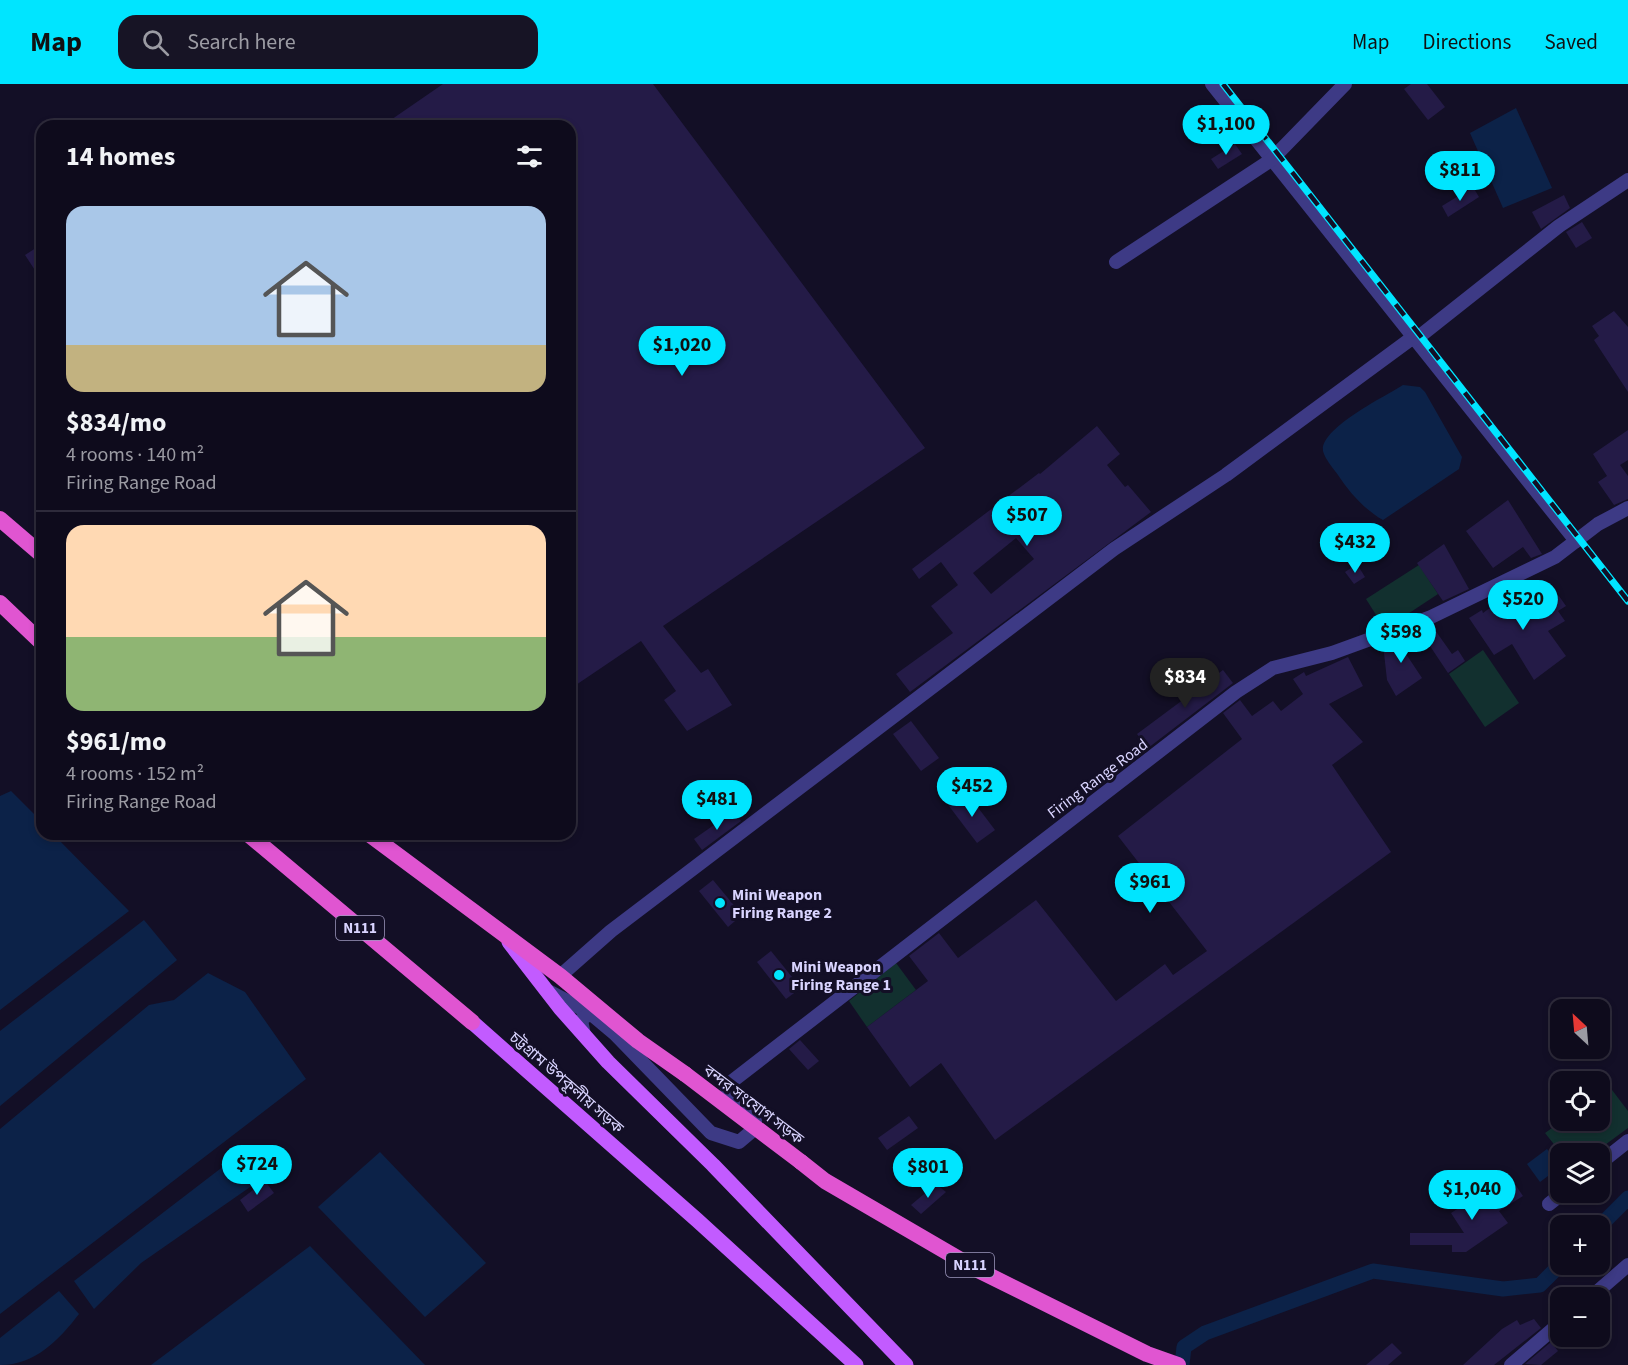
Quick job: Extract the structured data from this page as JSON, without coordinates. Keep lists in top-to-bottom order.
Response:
{
  "streets": {
    "highway": ["N111", "চট্টগ্রাম উপকূলীয় সড়ক", "বন্দর সংযোগ সড়ক"],
    "street": ["Firing Range Road"]
  },
  "places": ["Mini Weapon Firing Range 2", "Mini Weapon Firing Range 1"],
  "north": "top left",
  "page": {
    "header": "Map",
    "search": "Search here",
    "nav": ["Map", "Directions", "Saved"],
    "price": [
      "$1,100",
      "$811",
      "$1,020",
      "$507",
      "$432",
      "$520",
      "$598",
      "$834",
      "$452",
      "$481",
      "$961",
      "$724",
      "$801",
      "$1,040"
    ],
    "heading": "14 homes",
    "list": [
      {
        "name": "$834/mo",
        "note": "4 rooms · 140 m² · Firing Range Road"
      },
      {
        "name": "$961/mo",
        "note": "4 rooms · 152 m² · Firing Range Road"
      }
    ],
    "map_buttons": ["+", "−"]
  }
}
